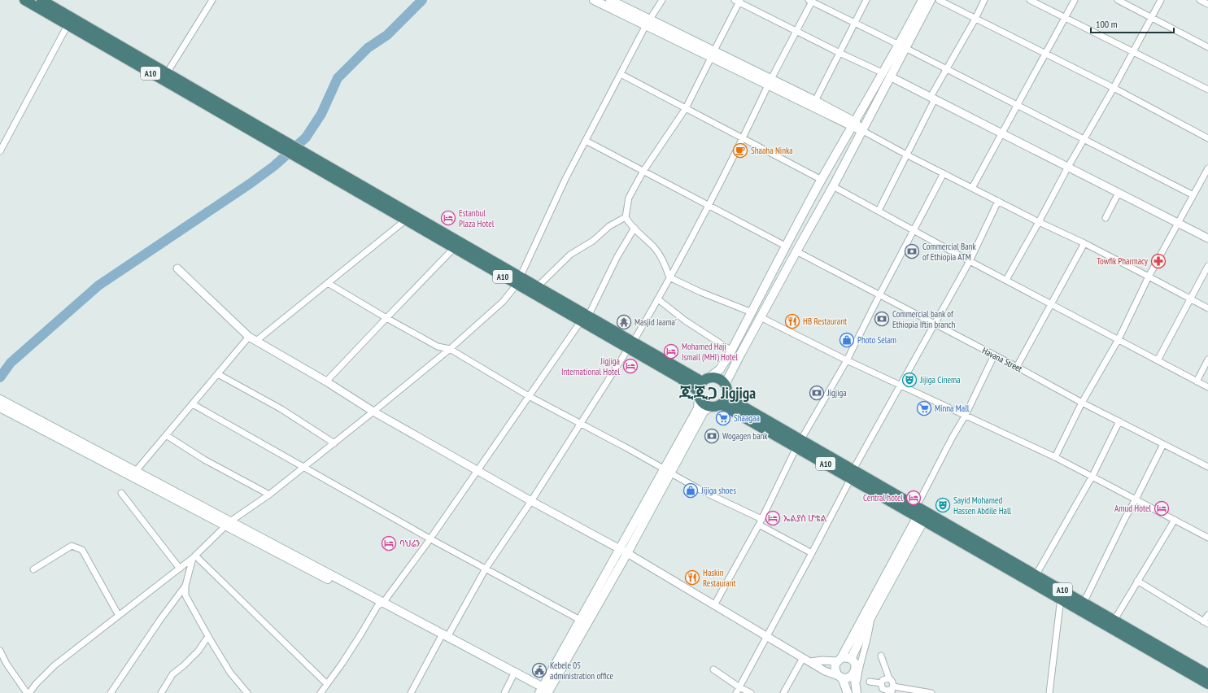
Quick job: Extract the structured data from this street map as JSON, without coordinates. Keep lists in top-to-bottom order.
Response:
{
  "streets": {
    "highway": ["A10"],
    "street": ["Havana Street"]
  },
  "districts": ["ጂጂጋ Jigjiga"],
  "places": {
    "cafe": ["Shaaha Ninka"],
    "hotel": [
      "Estanbul Plaza Hotel",
      "Mohamed Haji Ismail (MHI) Hotel",
      "Jigjiga International Hotel",
      "Central hotel",
      "Amud Hotel",
      "ኤልያስ ሆቴል",
      "ባህሬን"
    ],
    "bank": [
      "Commercial Bank of Ethiopia ATM",
      "Commercial bank of Ethiopia Iftin branch",
      "Jigjiga",
      "Wogagen bank"
    ],
    "pharmacy": ["Towfik Pharmacy"],
    "restaurant": ["HB Restaurant", "Haskin Restaurant"],
    "temple": ["Masjid Jaama'"],
    "shop": ["Photo Selam", "Jijiga shoes"],
    "theatre": ["Jijiga Cinema", "Sayid Mohamed Hassen Abdile Hall"],
    "supermarket": ["Minna Mall", "Shaagaa"],
    "public building": ["Kebele 05 administration office"]
  },
  "scale_bar": "100 m"
}
